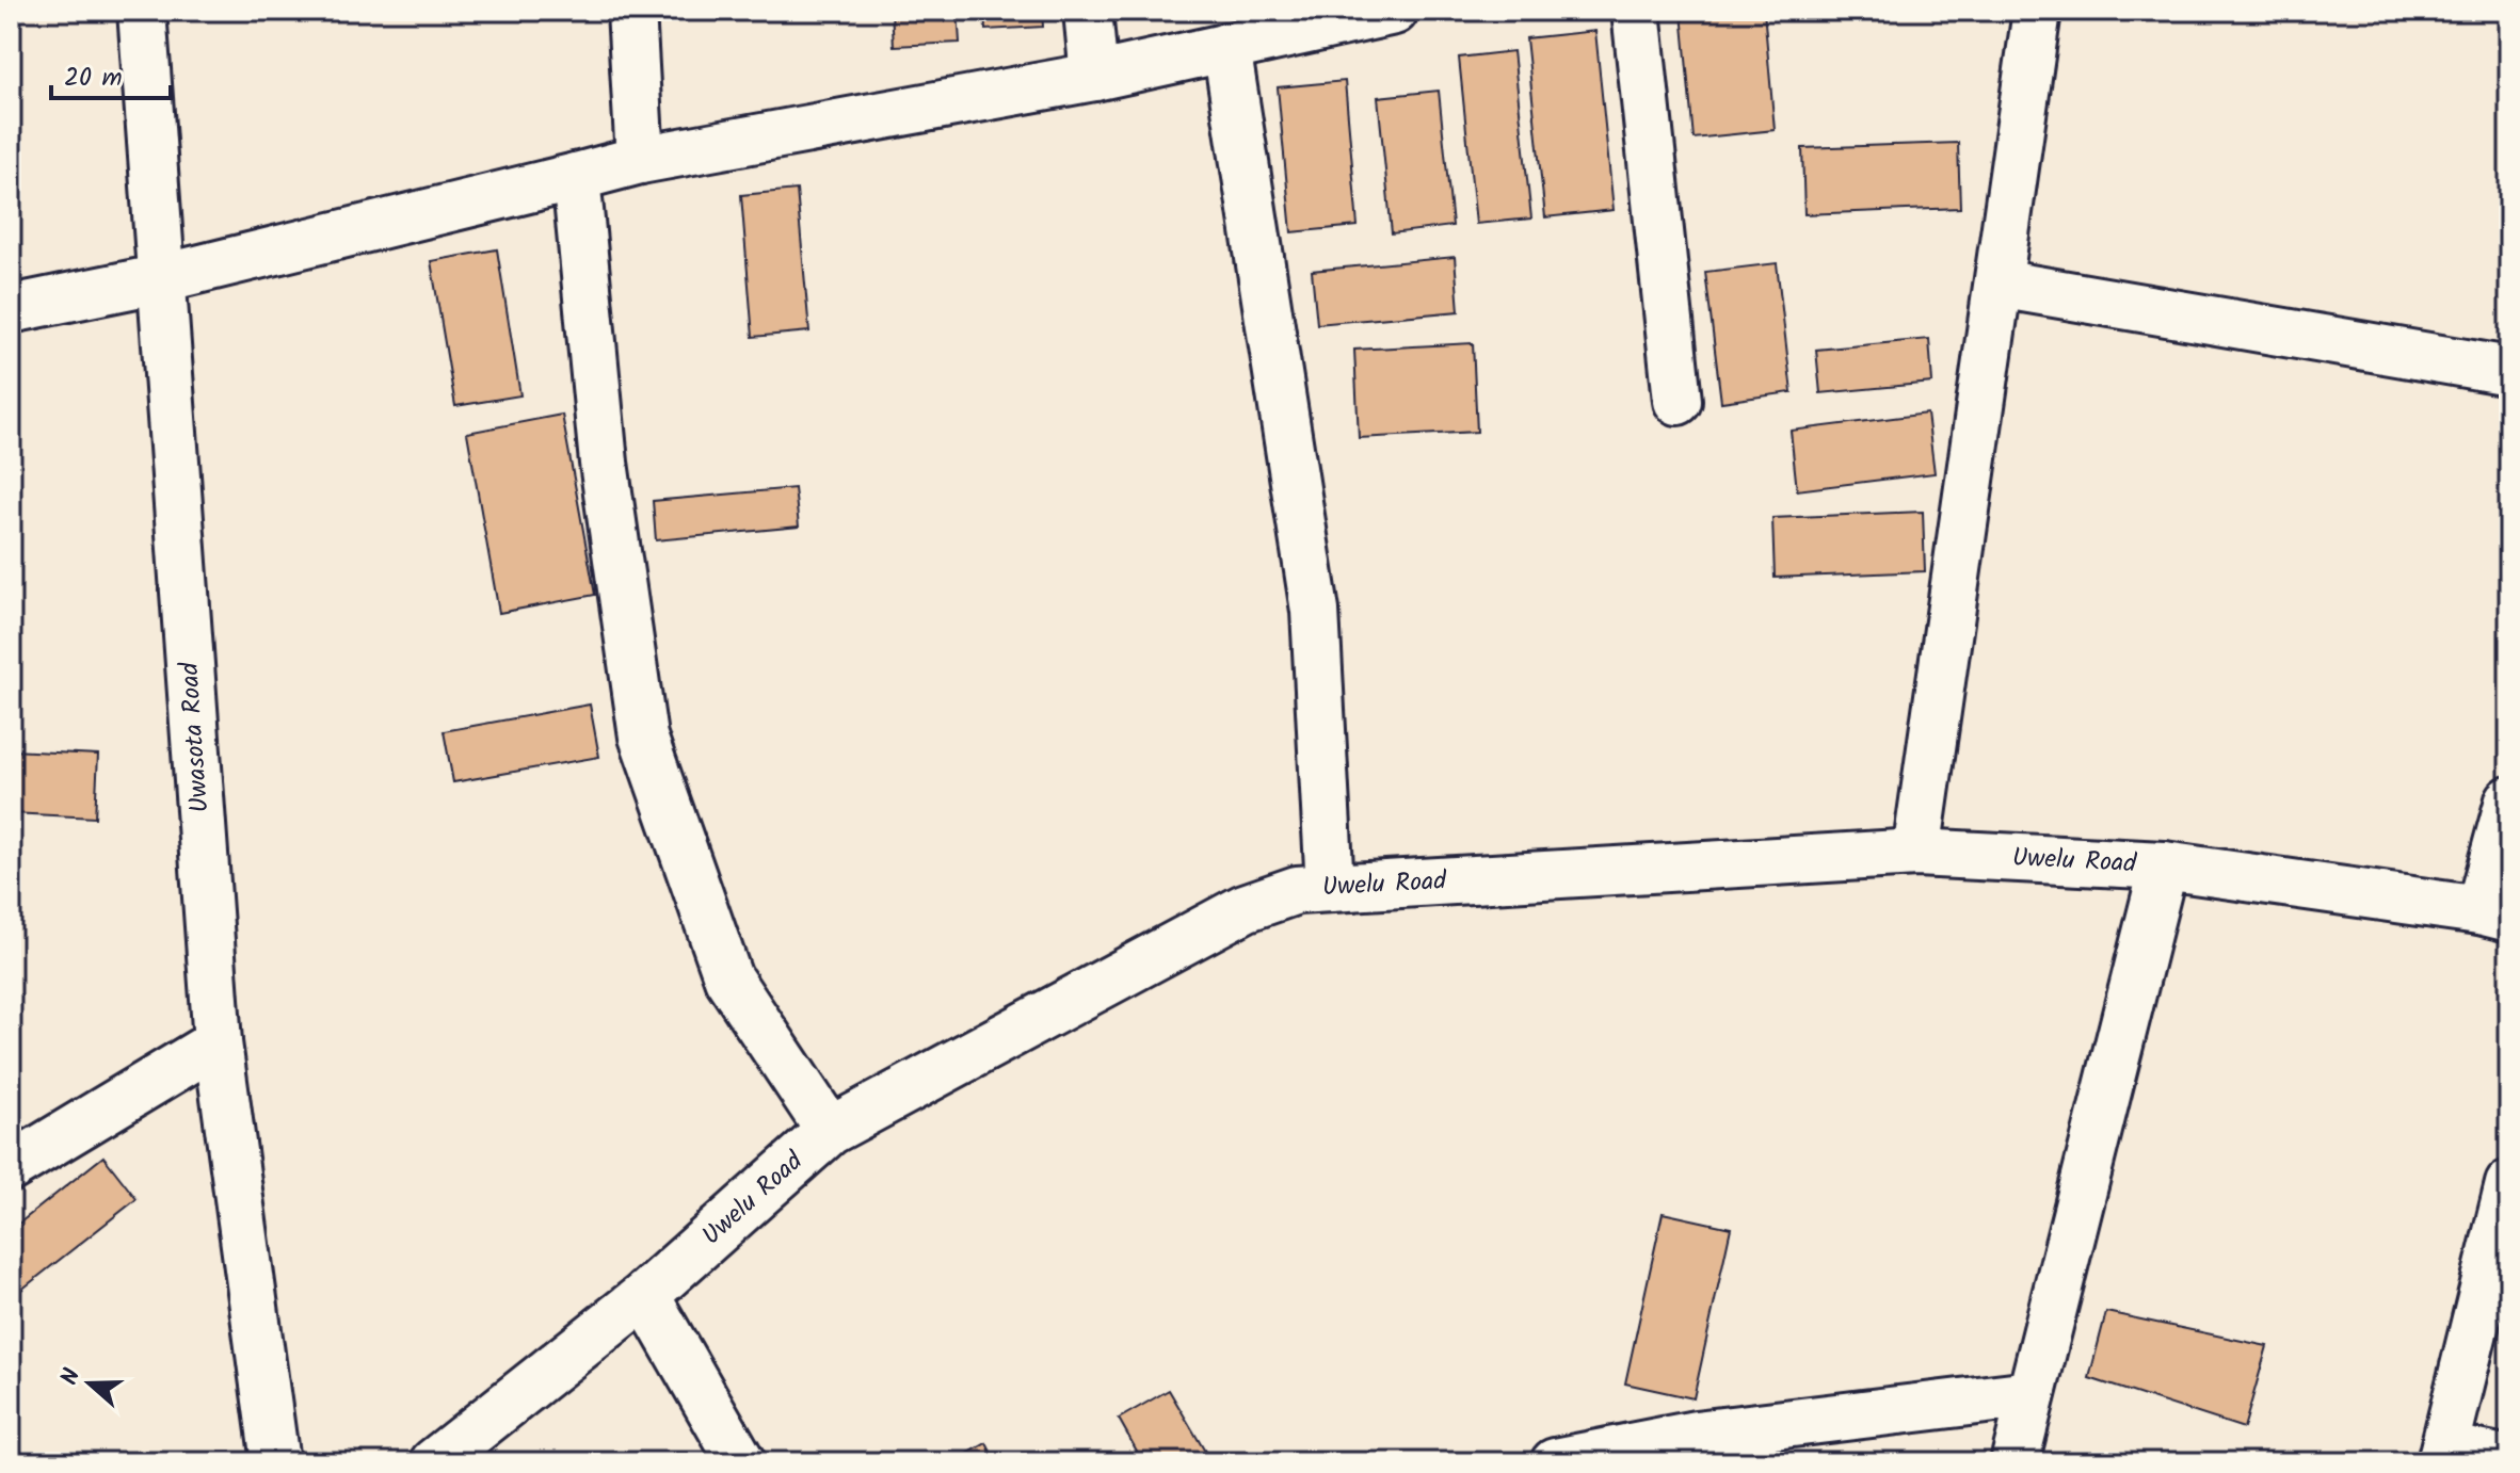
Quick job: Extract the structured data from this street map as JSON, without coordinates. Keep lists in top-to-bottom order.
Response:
{
  "streets": {
    "street": ["Uwasota Road", "Uwelu Road"]
  },
  "scale_bar": "20 m",
  "north": "left"
}
